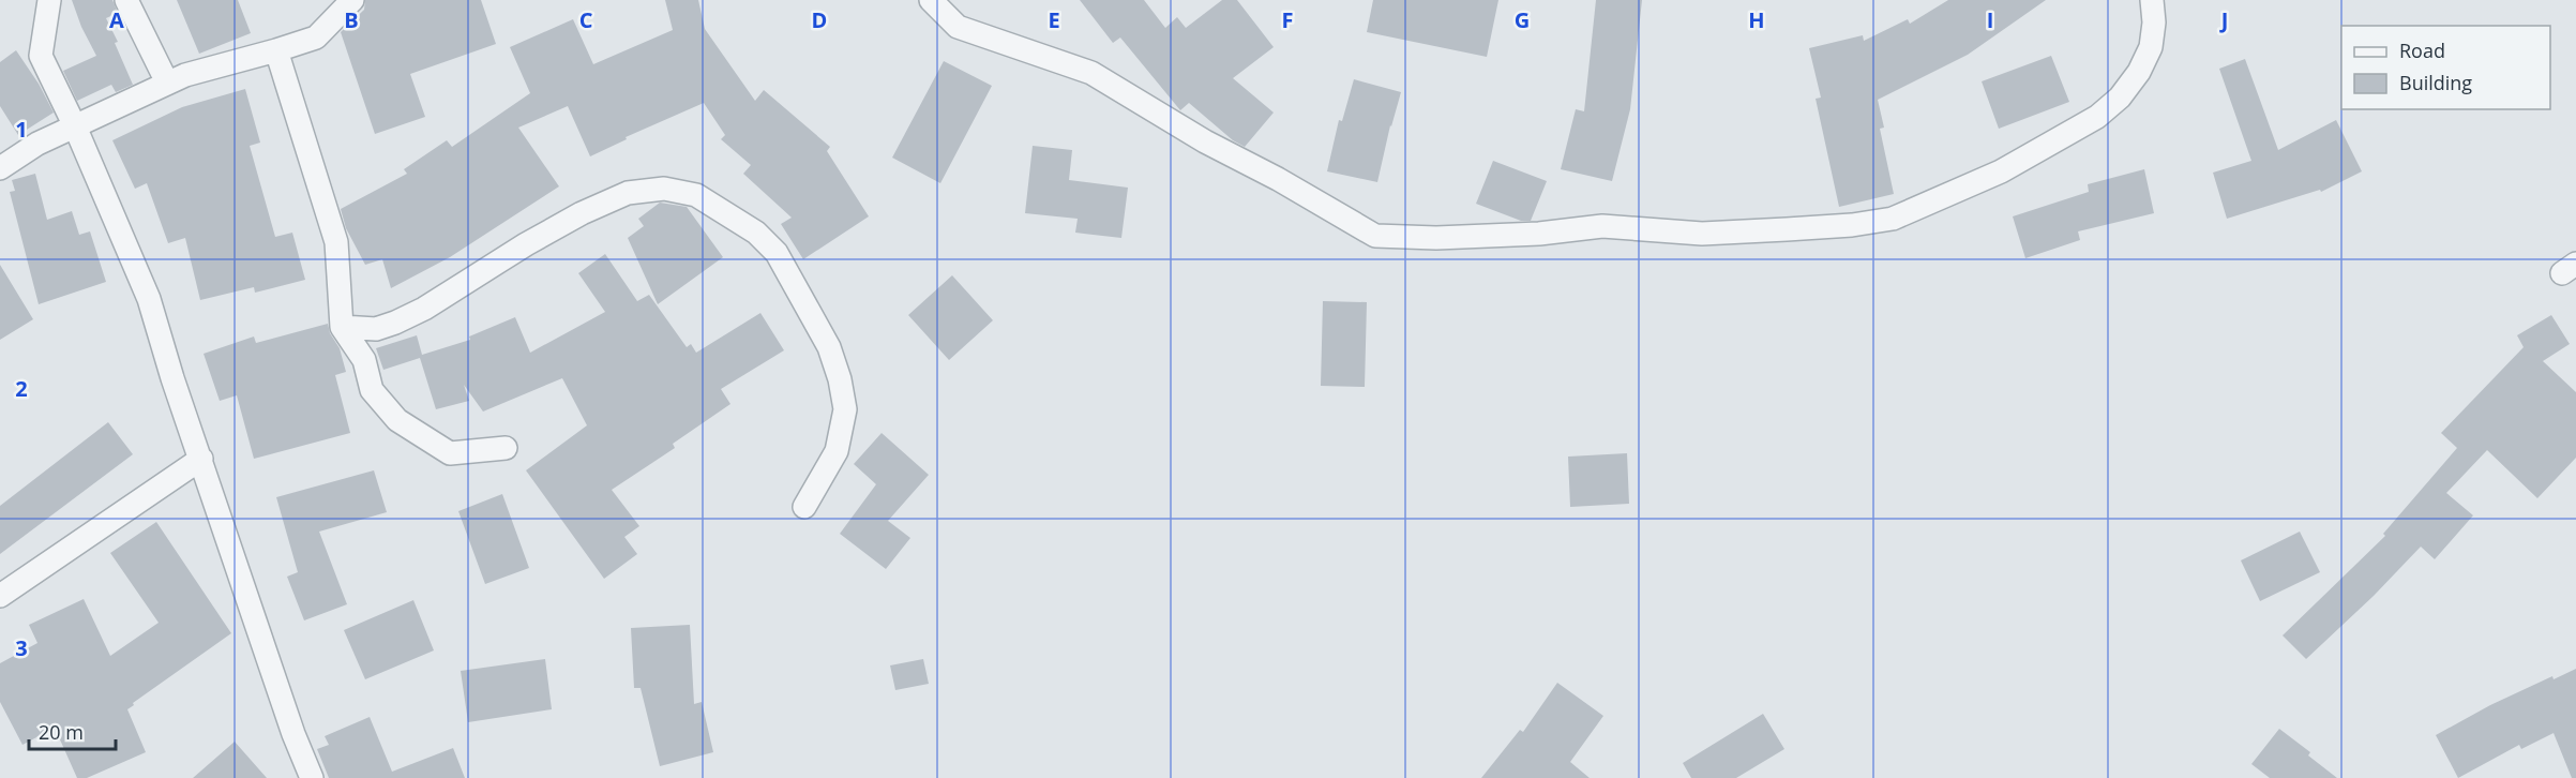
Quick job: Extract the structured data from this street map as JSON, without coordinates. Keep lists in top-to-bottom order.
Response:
{
  "legend": ["Road", "Building"],
  "scale_bar": "20 m",
  "grid": {
    "columns": [
      "A",
      "B",
      "C",
      "D",
      "E",
      "F",
      "G",
      "H",
      "I",
      "J"
    ],
    "rows": ["1", "2", "3"]
  }
}
